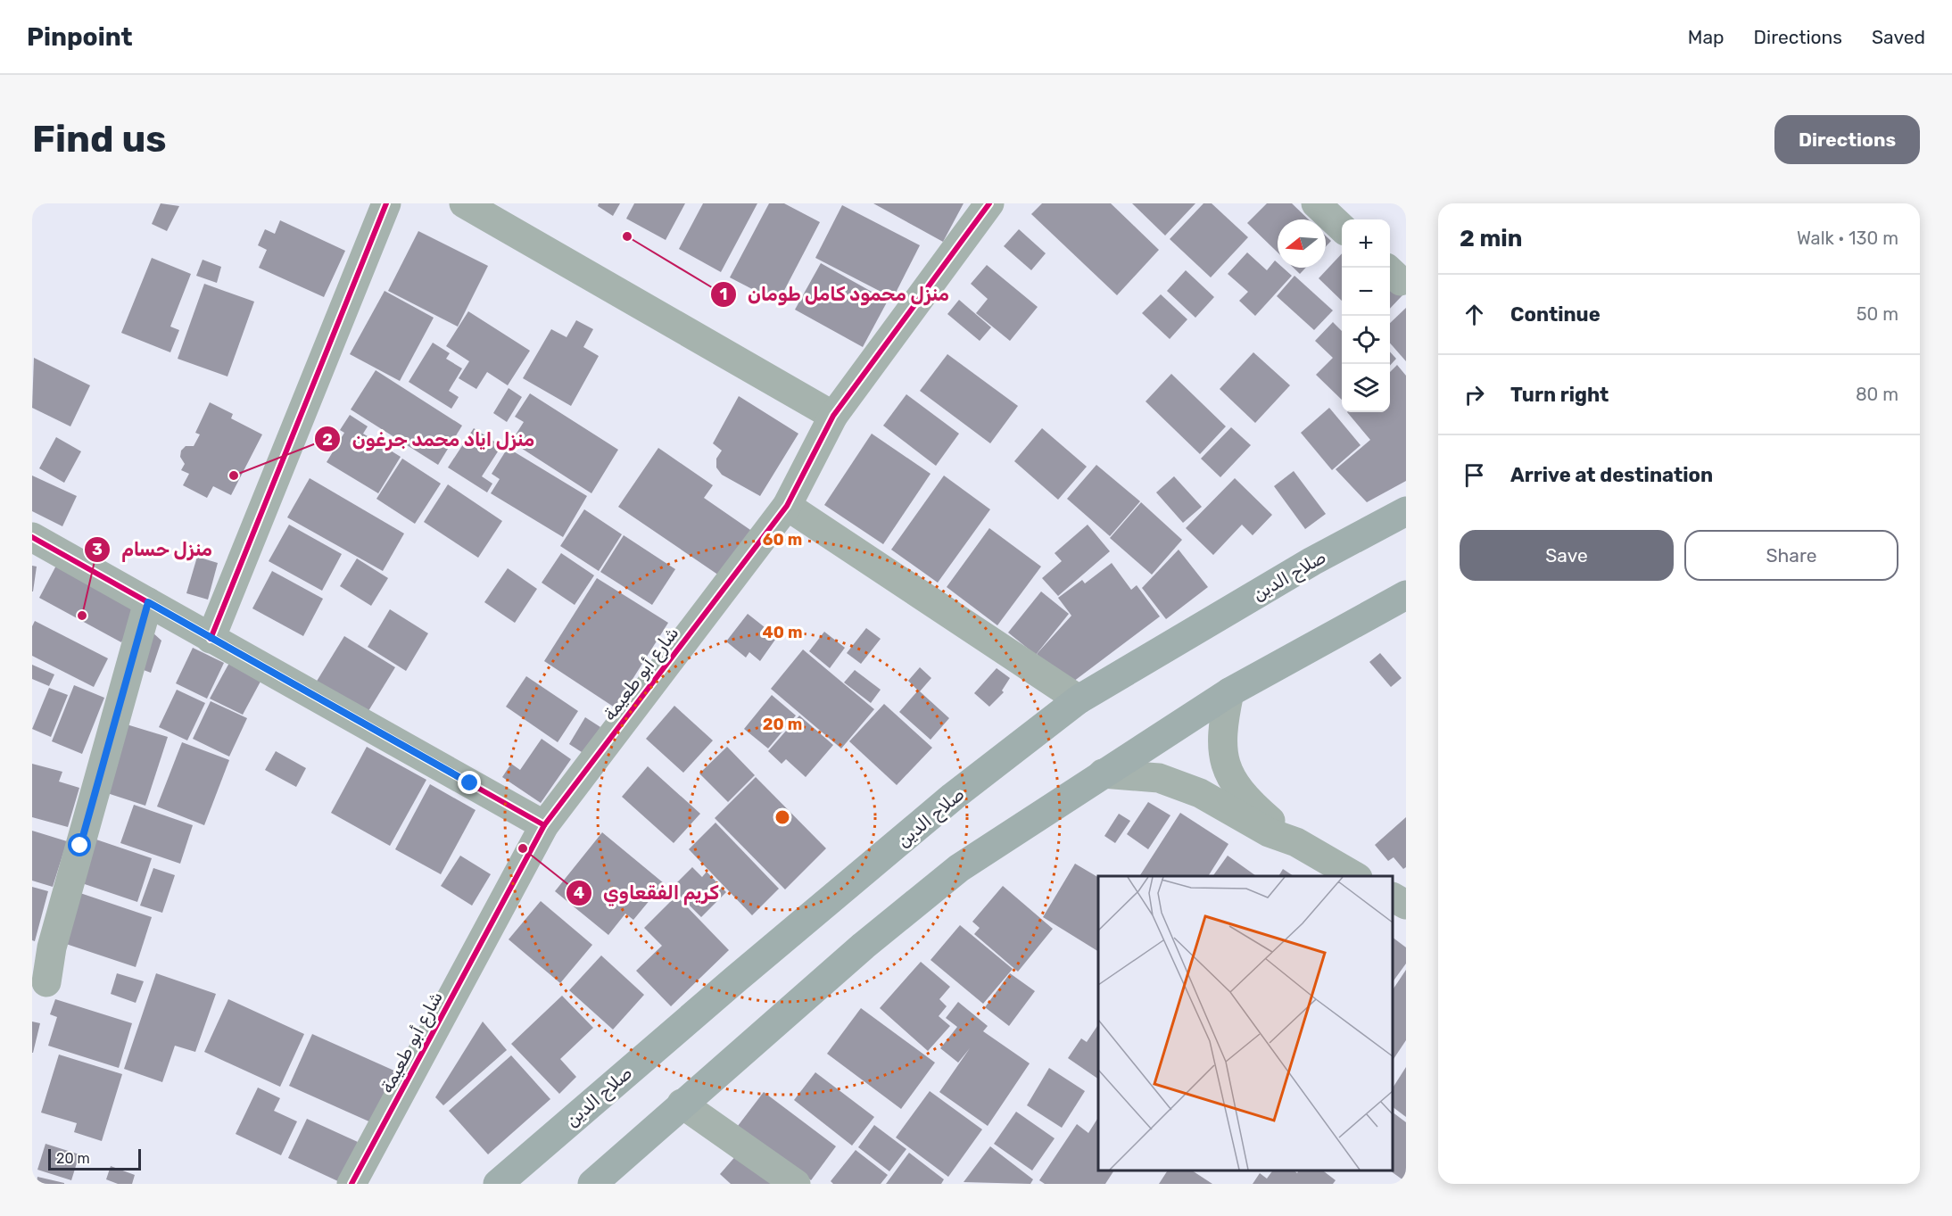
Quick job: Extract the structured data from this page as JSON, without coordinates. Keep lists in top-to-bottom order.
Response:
{
  "streets": {
    "highway": ["صلاح الدين"],
    "street": ["شارع أبو طعيمة"]
  },
  "places": [
    "منزل محمود كامل طومان",
    "منزل اياد محمد جرغون",
    "منزل حسام",
    "كريم الفقعاوي"
  ],
  "scale_bar": "20 m",
  "north": "left",
  "page": {
    "header": "Pinpoint",
    "nav": ["Map", "Directions", "Saved"],
    "buttons": [
      "Directions",
      ["Save", "Share"]
    ],
    "title": "Find us",
    "heading": ["2 min", "Walk · 130 m"],
    "map_buttons": ["+", "−"],
    "list": [
      ["Continue", "50 m"],
      ["Turn right", "80 m"],
      "Arrive at destination"
    ],
    "scale": "20 m"
  },
  "rings": ["60 m", "40 m", "20 m"]
}
